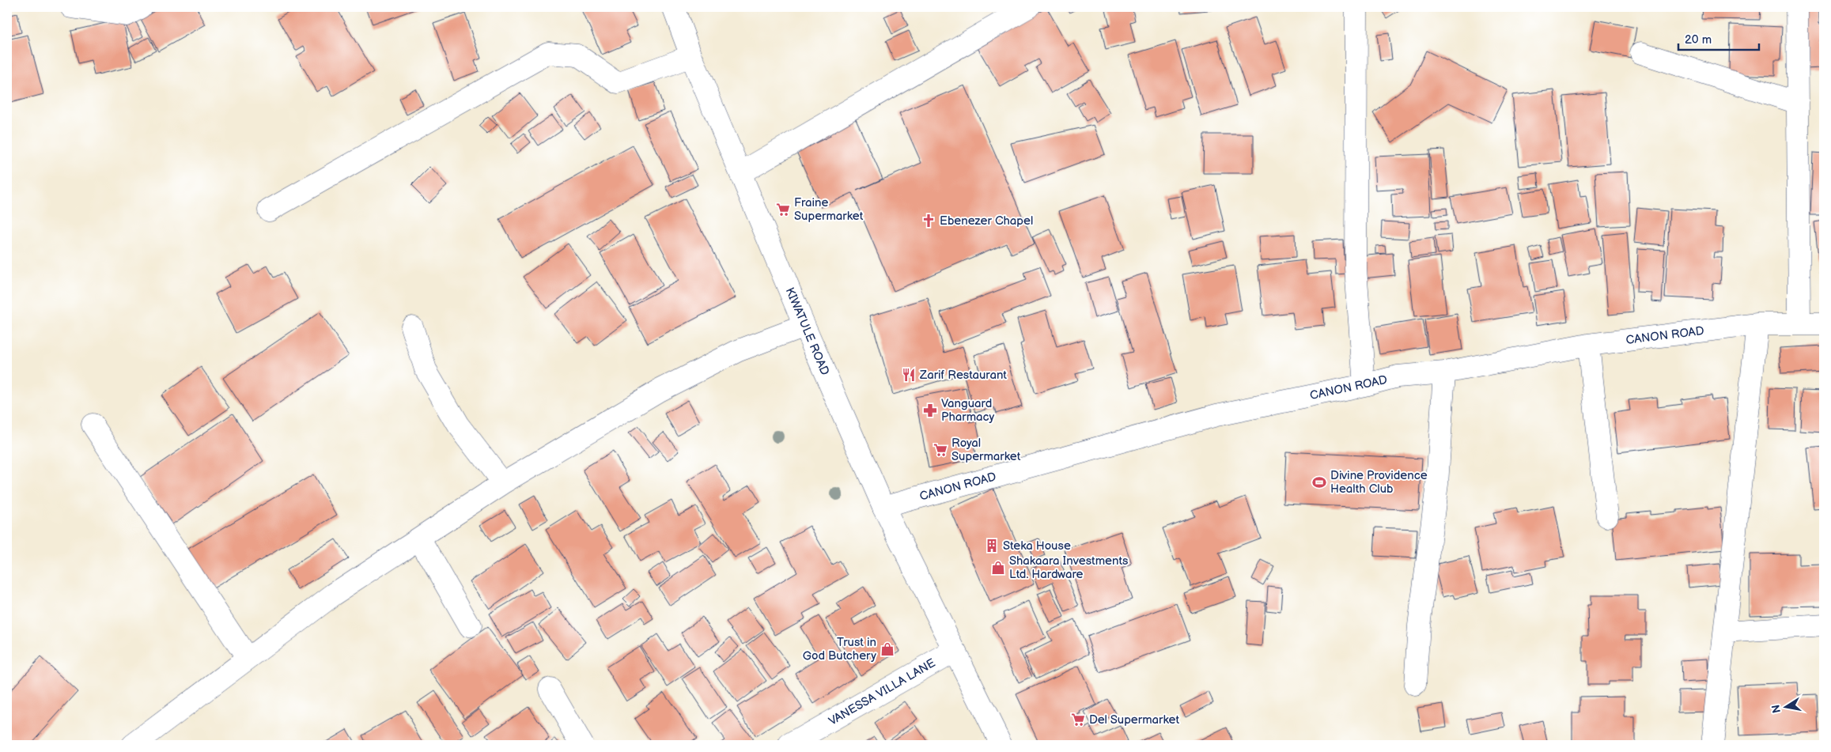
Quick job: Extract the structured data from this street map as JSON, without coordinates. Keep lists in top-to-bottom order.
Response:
{
  "streets": {
    "street": ["KIWATULE ROAD", "CANON ROAD", "VANESSA VILLA LANE"]
  },
  "crossings": [
    ["KIWATULE ROAD", "CANON ROAD"],
    ["KIWATULE ROAD", "VANESSA VILLA LANE"]
  ],
  "places": {
    "supermarket": ["Fraine Supermarket", "Royal Supermarket", "Del Supermarket"],
    "church": ["Ebenezer Chapel"],
    "restaurant": ["Zarif Restaurant"],
    "pharmacy": ["Vanguard Pharmacy"],
    "sports": ["Divine Providence Health Club"],
    "building": ["Steka House"],
    "shop": ["Shakaara Investments Ltd. Hardware", "Trust in God Butchery"]
  },
  "scale_bar": "20 m",
  "north": "left"
}
